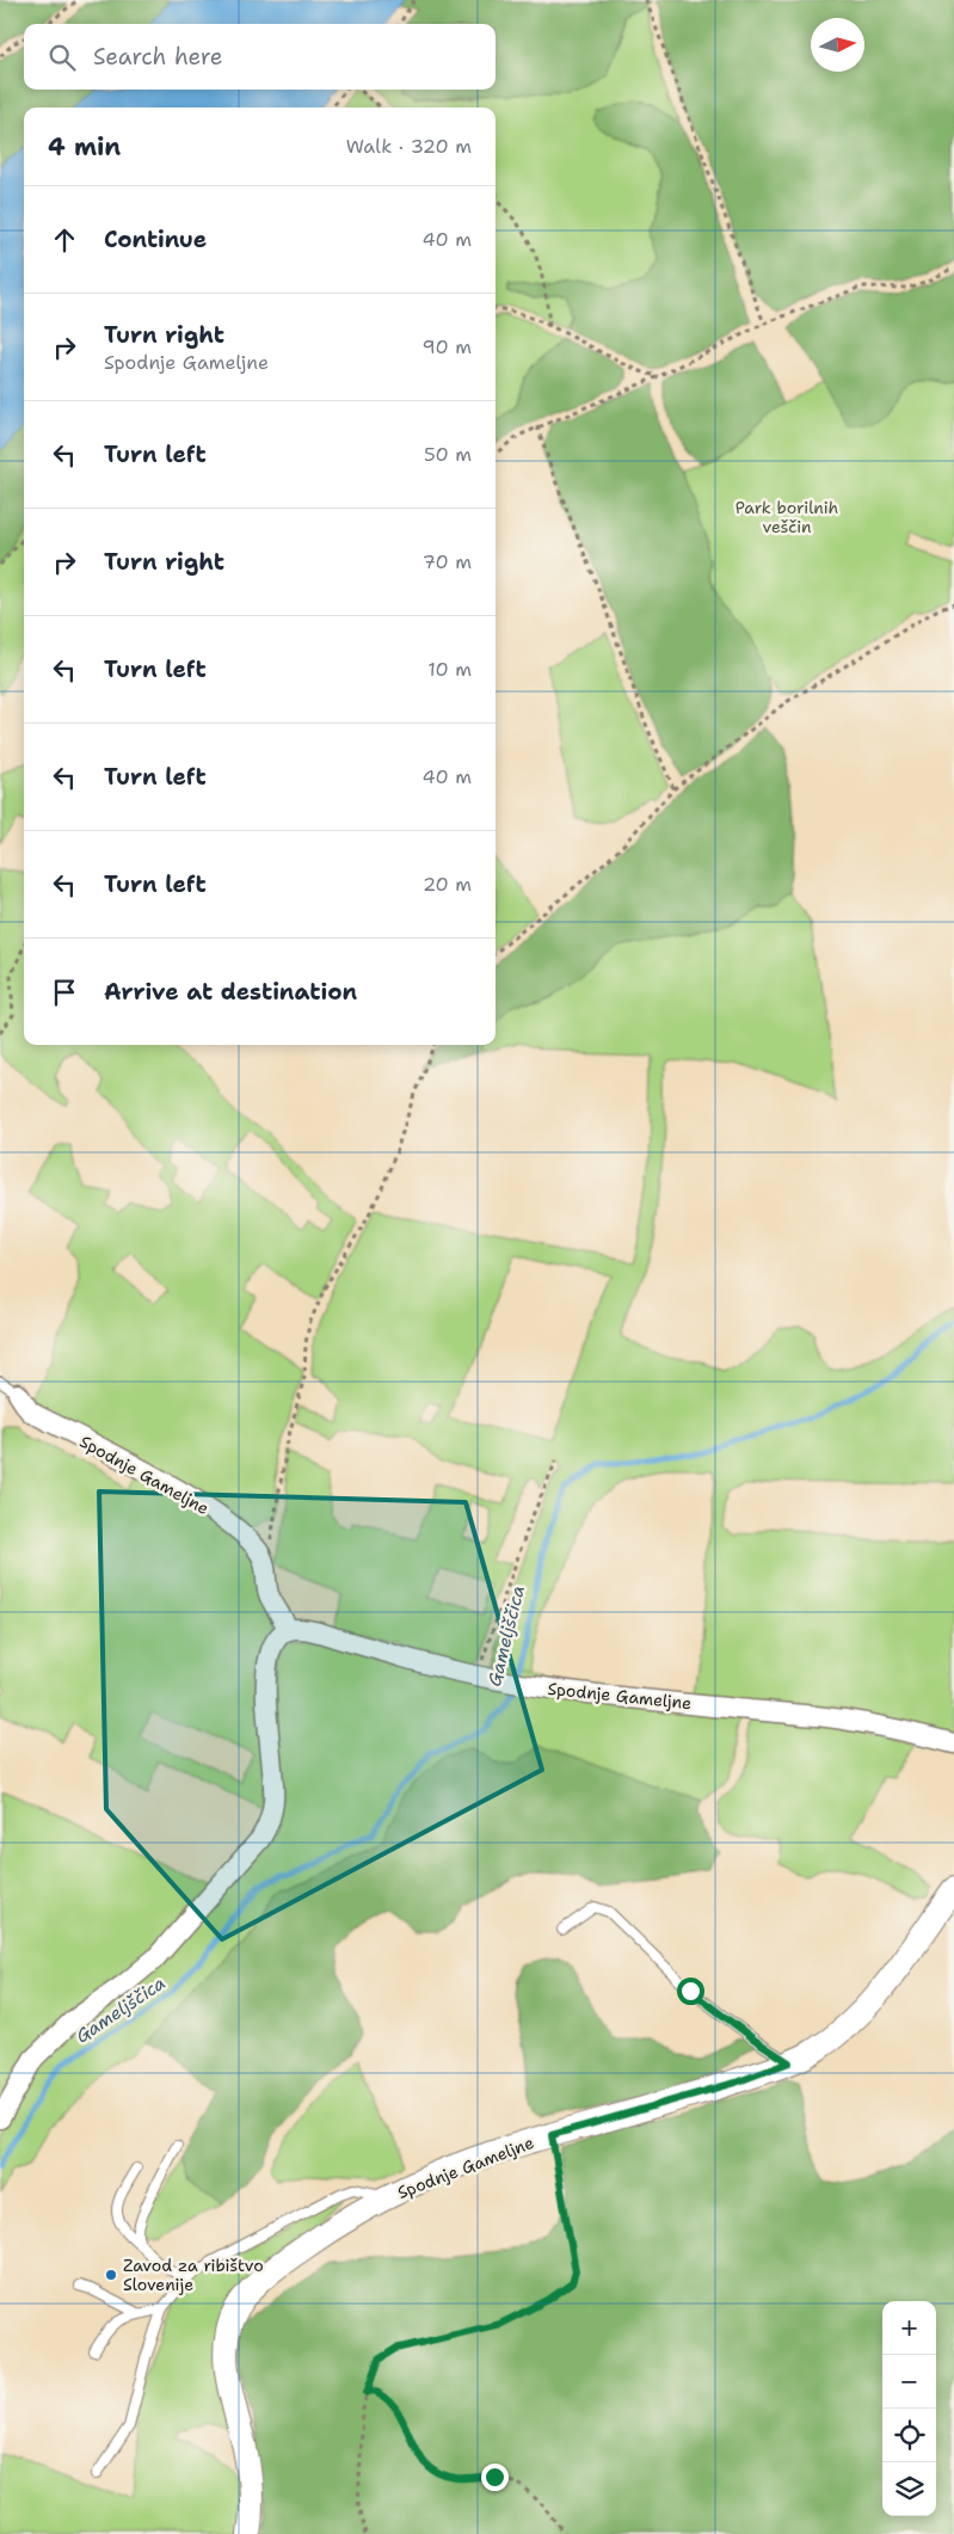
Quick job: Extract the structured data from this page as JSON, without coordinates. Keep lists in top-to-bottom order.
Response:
{
  "streets": {
    "street": ["Spodnje Gameljne"]
  },
  "water": ["Gameljščica"],
  "parks": ["Park borilnih veščin"],
  "places": ["Zavod za ribištvo Slovenije"],
  "north": "right",
  "page": {
    "search": "Search here",
    "heading": ["4 min", "Walk · 320 m"],
    "list": [
      ["Continue", "40 m"],
      ["Turn right", "Spodnje Gameljne", "90 m"],
      ["Turn left", "50 m"],
      ["Turn right", "70 m"],
      ["Turn left", "10 m"],
      ["Turn left", "40 m"],
      ["Turn left", "20 m"],
      "Arrive at destination"
    ],
    "map_buttons": ["+", "−"]
  }
}
